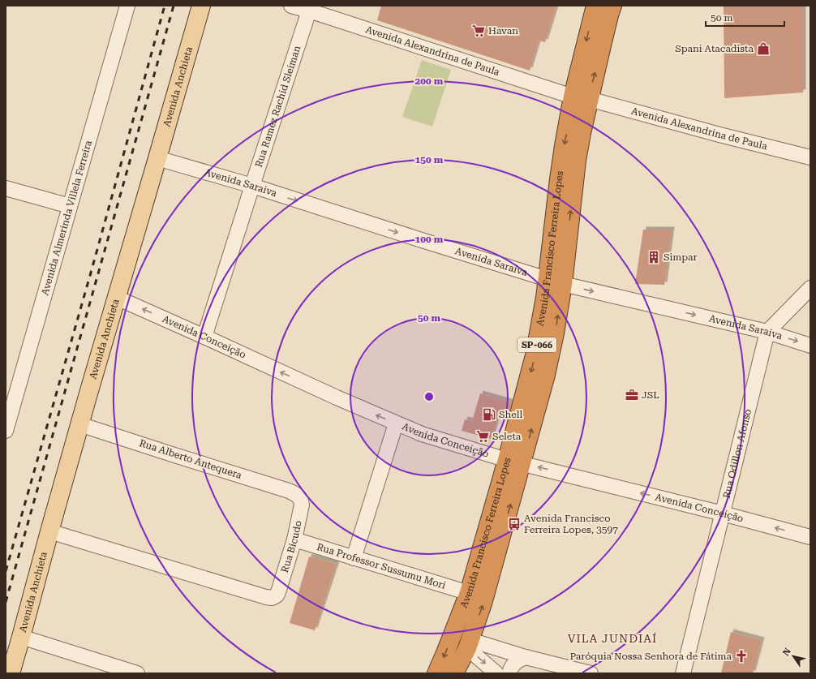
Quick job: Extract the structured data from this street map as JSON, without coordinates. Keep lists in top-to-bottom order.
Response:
{
  "streets": {
    "highway": ["Avenida Francisco Ferreira Lopes", "SP-066"],
    "main road": ["Avenida Anchieta"],
    "street": [
      "Avenida Alexandrina de Paula",
      "Rua Ramez Rachid Sleiman",
      "Avenida Saraiva",
      "Avenida Almerinda Villela Ferreira",
      "Avenida Conceição",
      "Rua Odillon Afonso",
      "Rua Alberto Antequera",
      "Rua Bicudo",
      "Rua Professor Sussumu Mori"
    ]
  },
  "crossings": [
    ["Avenida Alexandrina de Paula", "Rua Ramez Rachid Sleiman"],
    ["Avenida Alexandrina de Paula", "Avenida Francisco Ferreira Lopes"],
    ["Avenida Anchieta", "Avenida Saraiva"],
    ["Avenida Anchieta", "Avenida Conceição"],
    ["Avenida Anchieta", "Rua Alberto Antequera"],
    ["Avenida Anchieta", "Rua Bicudo"],
    ["Rua Ramez Rachid Sleiman", "Avenida Saraiva"],
    ["Rua Ramez Rachid Sleiman", "Avenida Conceição"],
    ["Avenida Saraiva", "Avenida Francisco Ferreira Lopes"],
    ["Avenida Saraiva", "Rua Odillon Afonso"],
    ["Avenida Francisco Ferreira Lopes", "Avenida Conceição"],
    ["Avenida Francisco Ferreira Lopes", "Rua Professor Sussumu Mori"],
    ["Avenida Conceição", "Rua Odillon Afonso"],
    ["Rua Alberto Antequera", "Rua Bicudo"],
    ["Rua Bicudo", "Rua Professor Sussumu Mori"]
  ],
  "one_way": ["Avenida Saraiva", "Avenida Conceição"],
  "districts": ["VILA JUNDIAÍ"],
  "places": {
    "supermarket": ["Havan", "Seleta"],
    "shop": ["Spani Atacadista"],
    "building": ["Simpar"],
    "office": ["JSL"],
    "fuel station": ["Shell"],
    "bus stop": ["Avenida Francisco Ferreira Lopes, 3597"],
    "church": ["Paróquia Nossa Senhora de Fátima"]
  },
  "scale_bar": "50 m",
  "north": "top left",
  "rings": [
    "200 m",
    "150 m",
    "100 m",
    "50 m"
  ]
}
